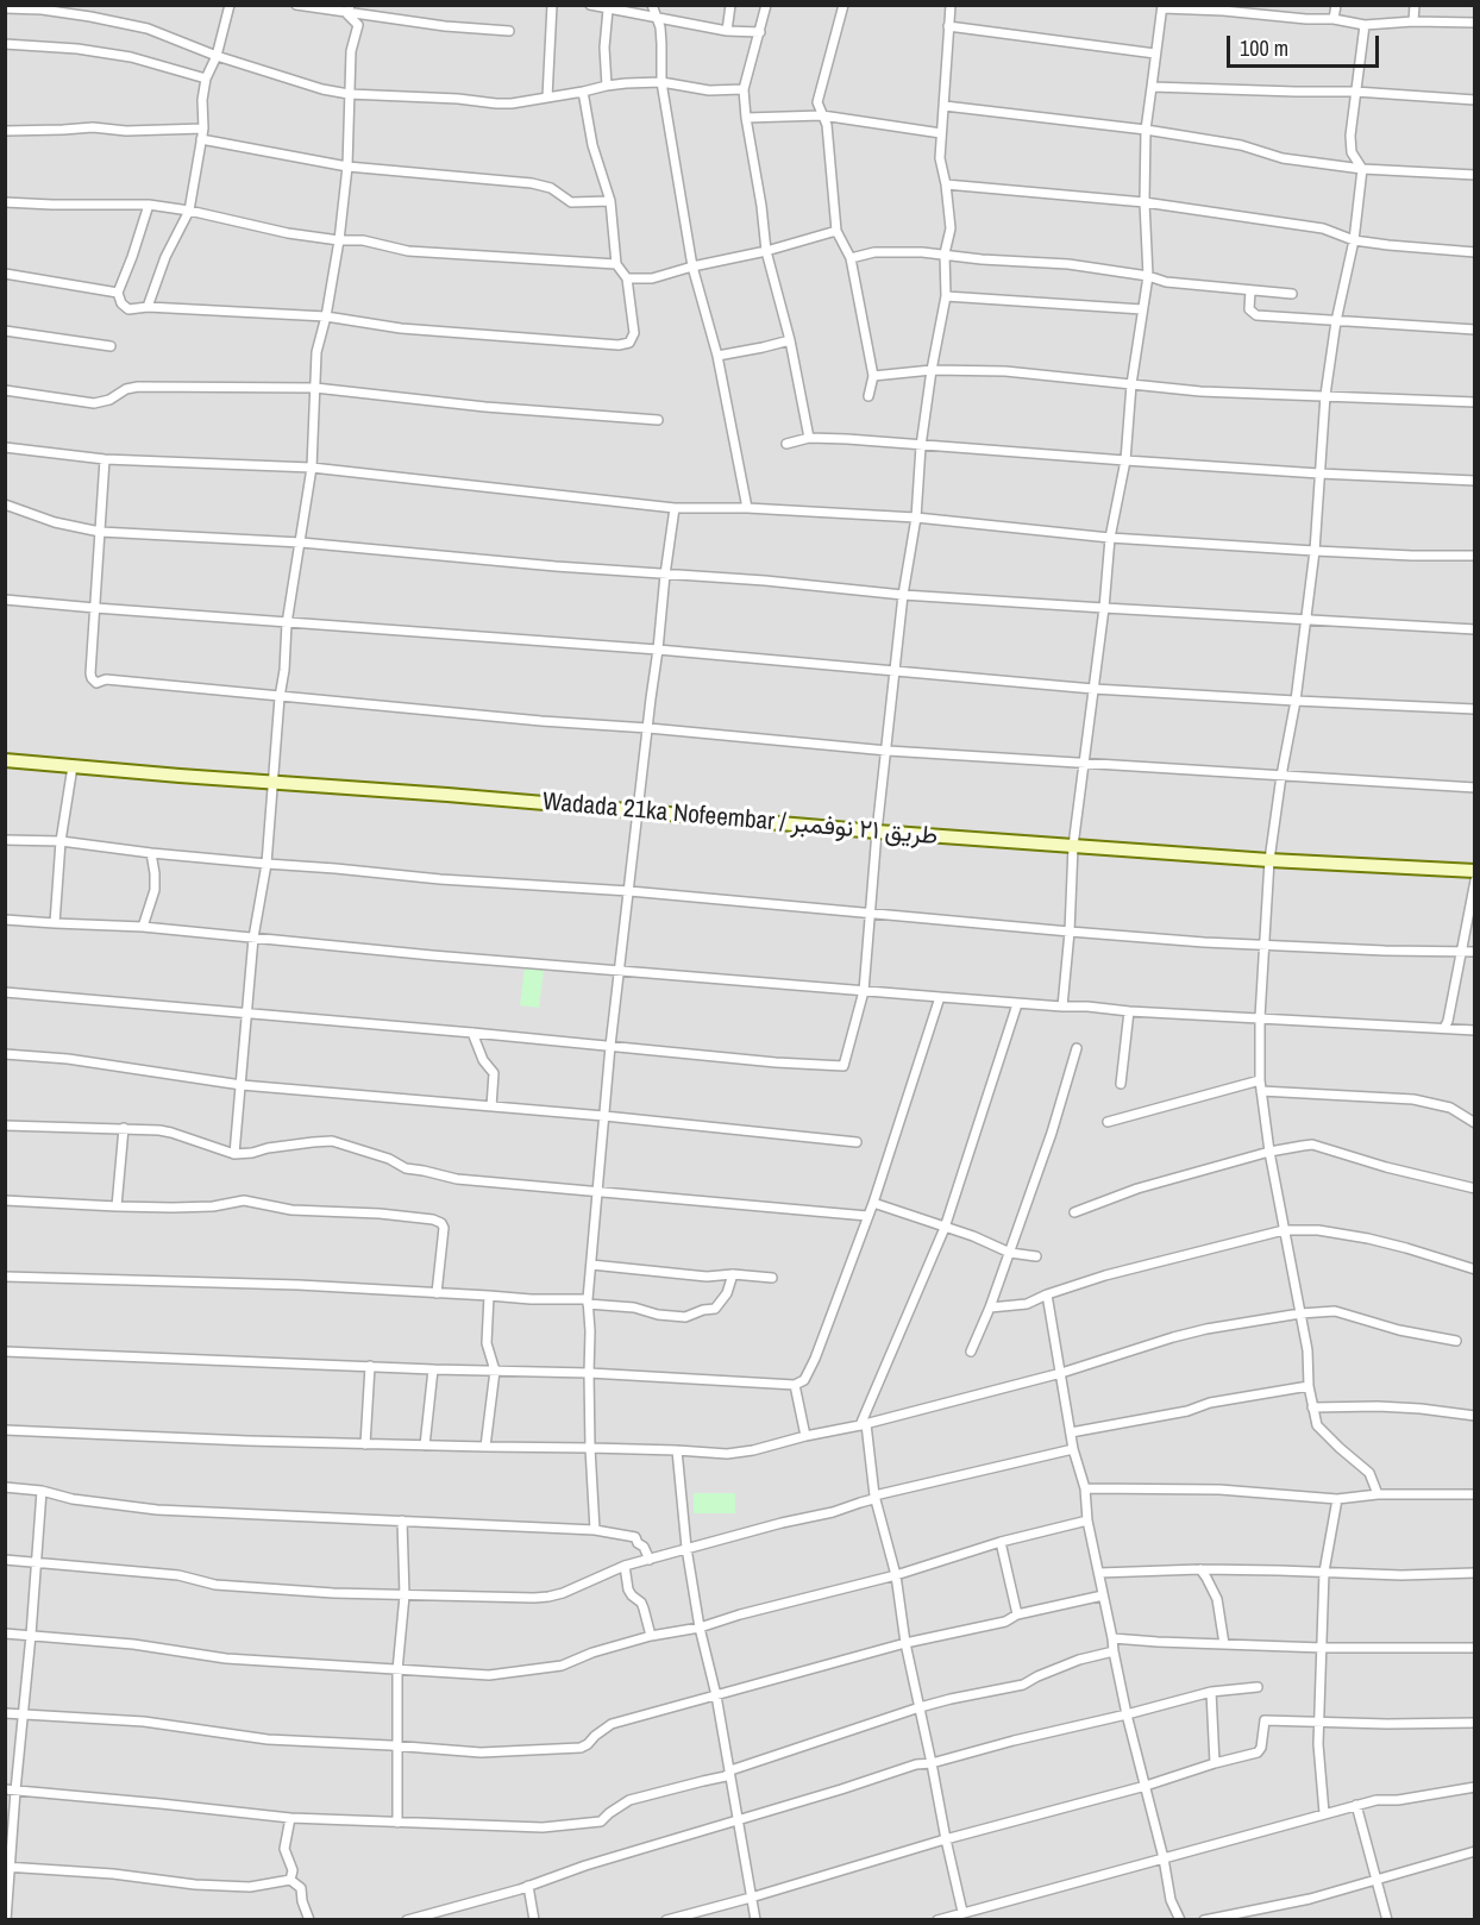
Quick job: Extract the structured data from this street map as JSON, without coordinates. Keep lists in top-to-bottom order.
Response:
{
  "streets": {
    "street": ["Wadada 21ka Nofeembar / طريق ٢١ نوفمبر"]
  },
  "scale_bar": "100 m"
}
